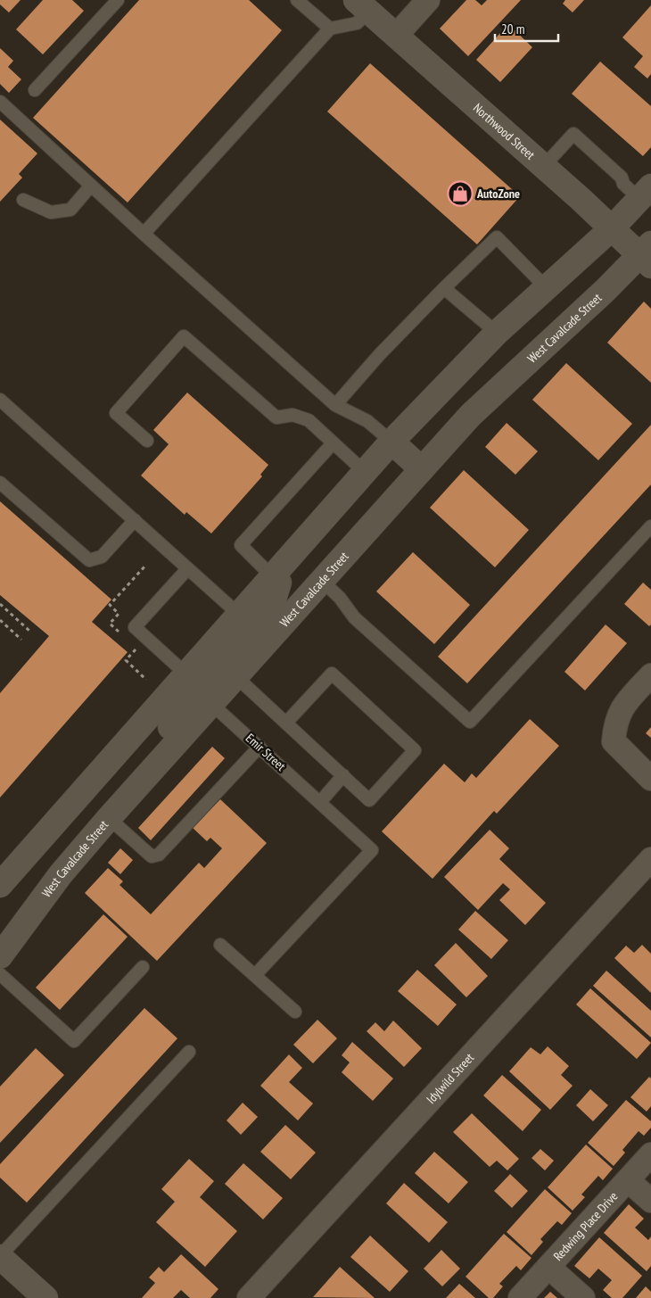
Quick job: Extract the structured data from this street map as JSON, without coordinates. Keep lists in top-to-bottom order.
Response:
{
  "streets": {
    "main road": ["Northwood Street", "West Cavalcade Street"],
    "street": ["Idylwild Street", "Redwing Place Drive"],
    "lane": ["Emir Street"]
  },
  "crossings": [
    ["Northwood Street", "West Cavalcade Street"],
    ["West Cavalcade Street", "Emir Street"]
  ],
  "places": {
    "shop": ["AutoZone"]
  },
  "scale_bar": "20 m"
}
